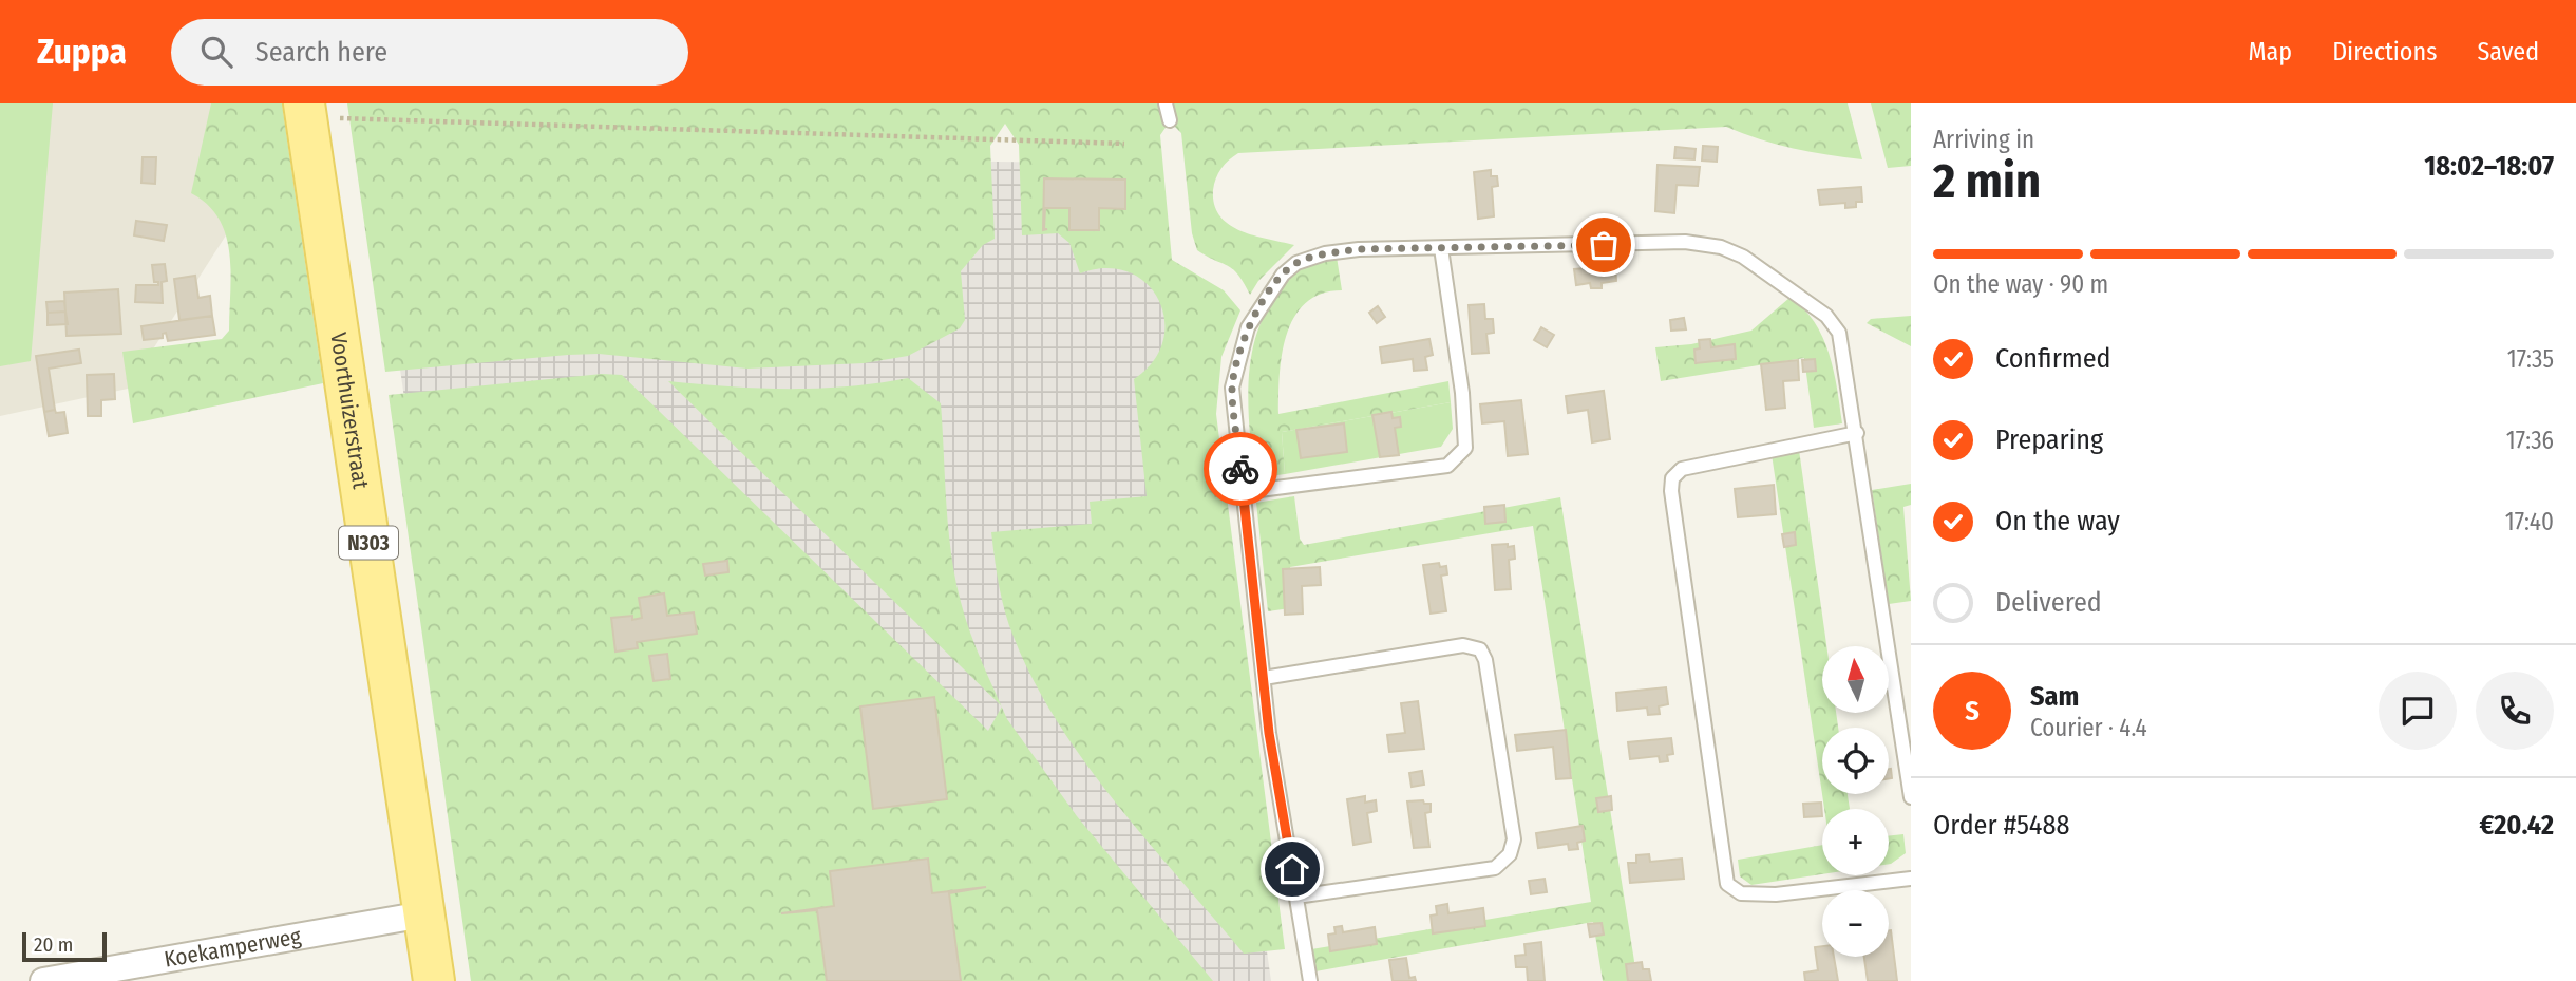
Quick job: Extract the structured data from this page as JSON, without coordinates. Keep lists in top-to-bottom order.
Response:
{
  "streets": {
    "main road": ["Voorthuizerstraat", "N303"],
    "street": ["Koekamperweg"]
  },
  "crossings": [
    ["Voorthuizerstraat", "Koekamperweg"]
  ],
  "scale_bar": "20 m",
  "north": "top",
  "page": {
    "header": "Zuppa",
    "search": "Search here",
    "nav": ["Map", "Directions", "Saved"],
    "heading": ["2 min", "Arriving in", "18:02–18:07"],
    "panel": [
      "Sam",
      "Courier · 4.4",
      "Order #5488",
      "€20.42"
    ],
    "bar": "On the way · 90 m",
    "list": [
      ["Confirmed", "17:35"],
      ["Preparing", "17:36"],
      ["On the way", "17:40"],
      "Delivered"
    ],
    "map_buttons": ["+", "−"],
    "round": "S",
    "scale": "20 m"
  }
}
